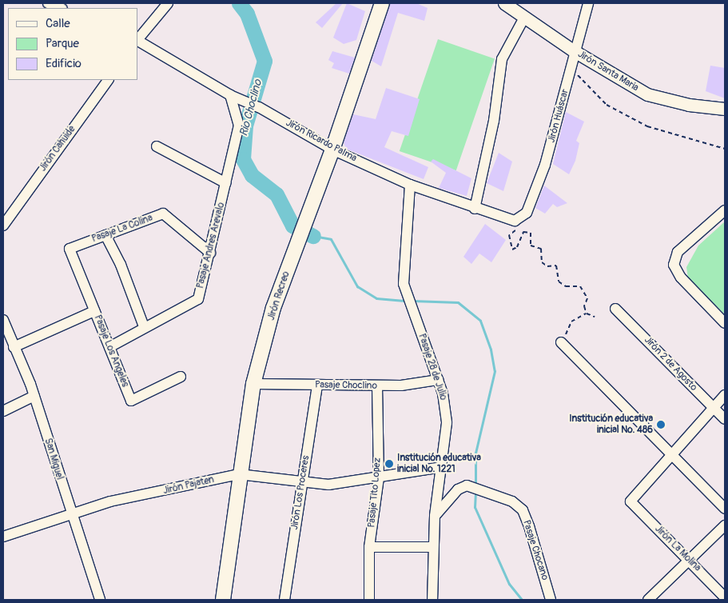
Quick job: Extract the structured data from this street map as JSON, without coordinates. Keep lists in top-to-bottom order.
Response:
{
  "streets": {
    "main road": ["Jirón Recreo"],
    "street": [
      "Jirón Santa Maria",
      "Jirón Huáscar",
      "Jirón Ricardo Palma",
      "Jirón Cahuide",
      "Pasaje La Colina",
      "Pasaje Andres Arevalo",
      "Pasaje Los Angeles",
      "Jirón 2 de Agosto",
      "Pasaje 28 de Julio",
      "Pasaje Choclino",
      "San Miguel",
      "Jirón Pajaten",
      "Jirón Los Proceres",
      "Pasaje Tito Lopez",
      "Jirón La Molina",
      "Pasaje Chocano"
    ]
  },
  "crossings": [
    ["Jirón Santa Maria", "Jirón Huáscar"],
    ["Jirón Huáscar", "Jirón Ricardo Palma"],
    ["Jirón Ricardo Palma", "Pasaje Andres Arevalo"],
    ["Jirón Ricardo Palma", "Jirón Recreo"],
    ["Jirón Ricardo Palma", "Pasaje 28 de Julio"],
    ["Pasaje La Colina", "Pasaje Andres Arevalo"],
    ["Pasaje La Colina", "Pasaje Los Angeles"],
    ["Pasaje Andres Arevalo", "Pasaje Los Angeles"],
    ["Jirón Recreo", "Pasaje Choclino"],
    ["Jirón Recreo", "Jirón Pajaten"],
    ["Pasaje 28 de Julio", "Pasaje Choclino"],
    ["Pasaje 28 de Julio", "Jirón Pajaten"],
    ["Pasaje 28 de Julio", "Pasaje Chocano"],
    ["Pasaje Choclino", "Jirón Los Proceres"],
    ["Pasaje Choclino", "Pasaje Tito Lopez"],
    ["San Miguel", "Jirón Pajaten"],
    ["Jirón Pajaten", "Jirón Los Proceres"],
    ["Jirón Pajaten", "Pasaje Tito Lopez"]
  ],
  "water": ["Rio Choclino"],
  "places": ["Institución educativa inicial No. 486", "Institución educativa inicial No. 1221"],
  "legend": ["Calle", "Parque", "Edificio"]
}
